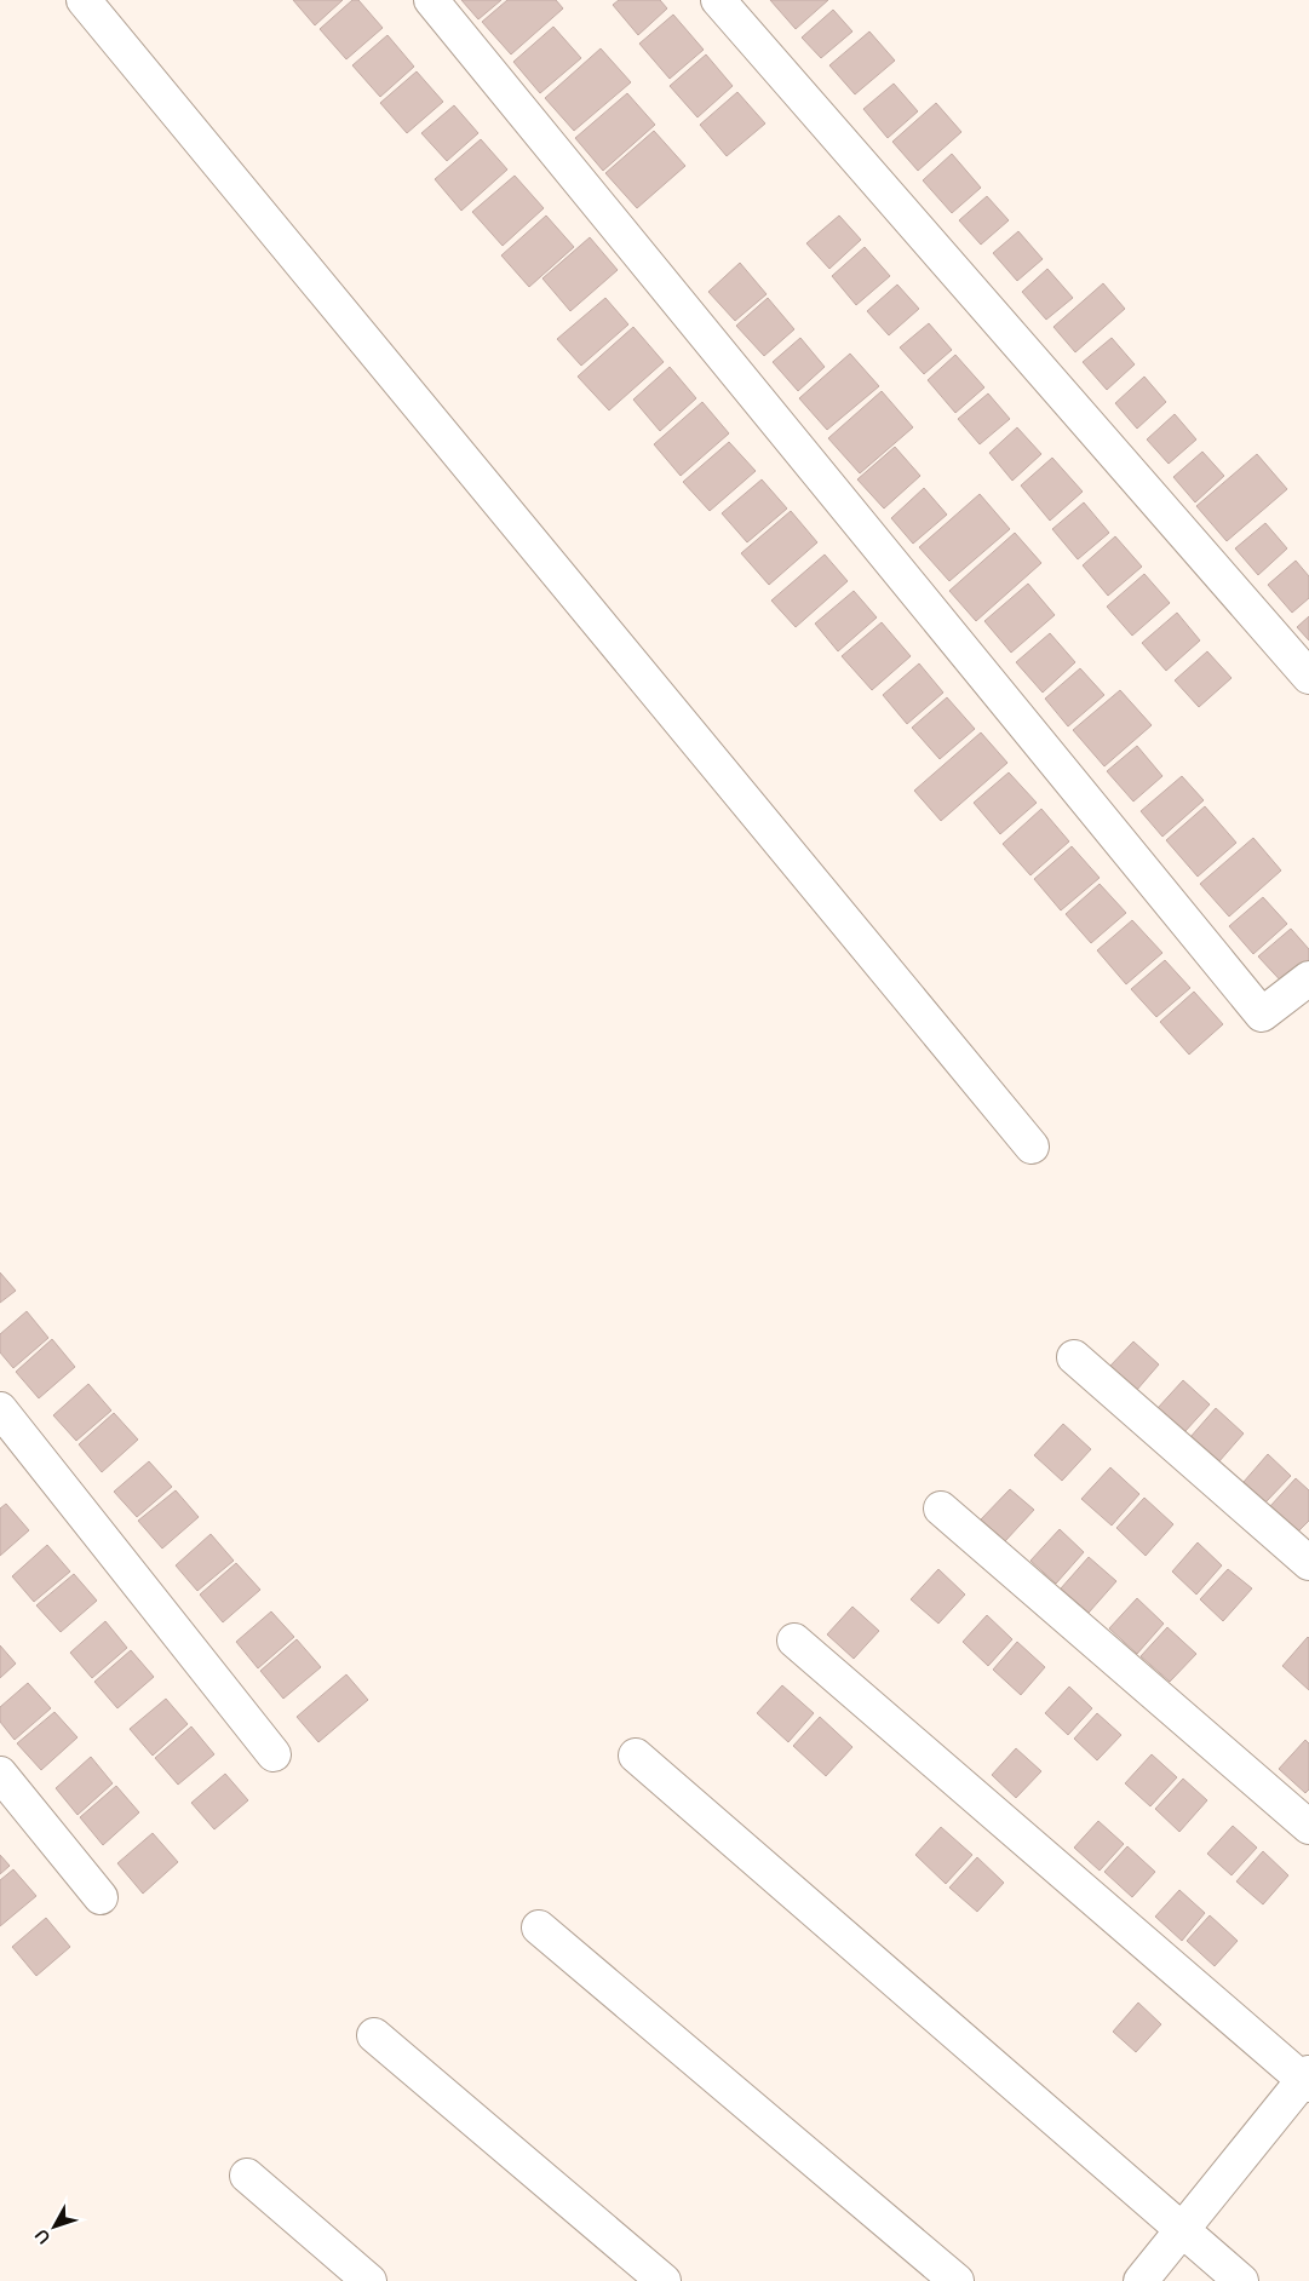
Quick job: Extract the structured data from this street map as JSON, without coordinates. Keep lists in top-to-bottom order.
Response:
{
  "north": "bottom left"
}
